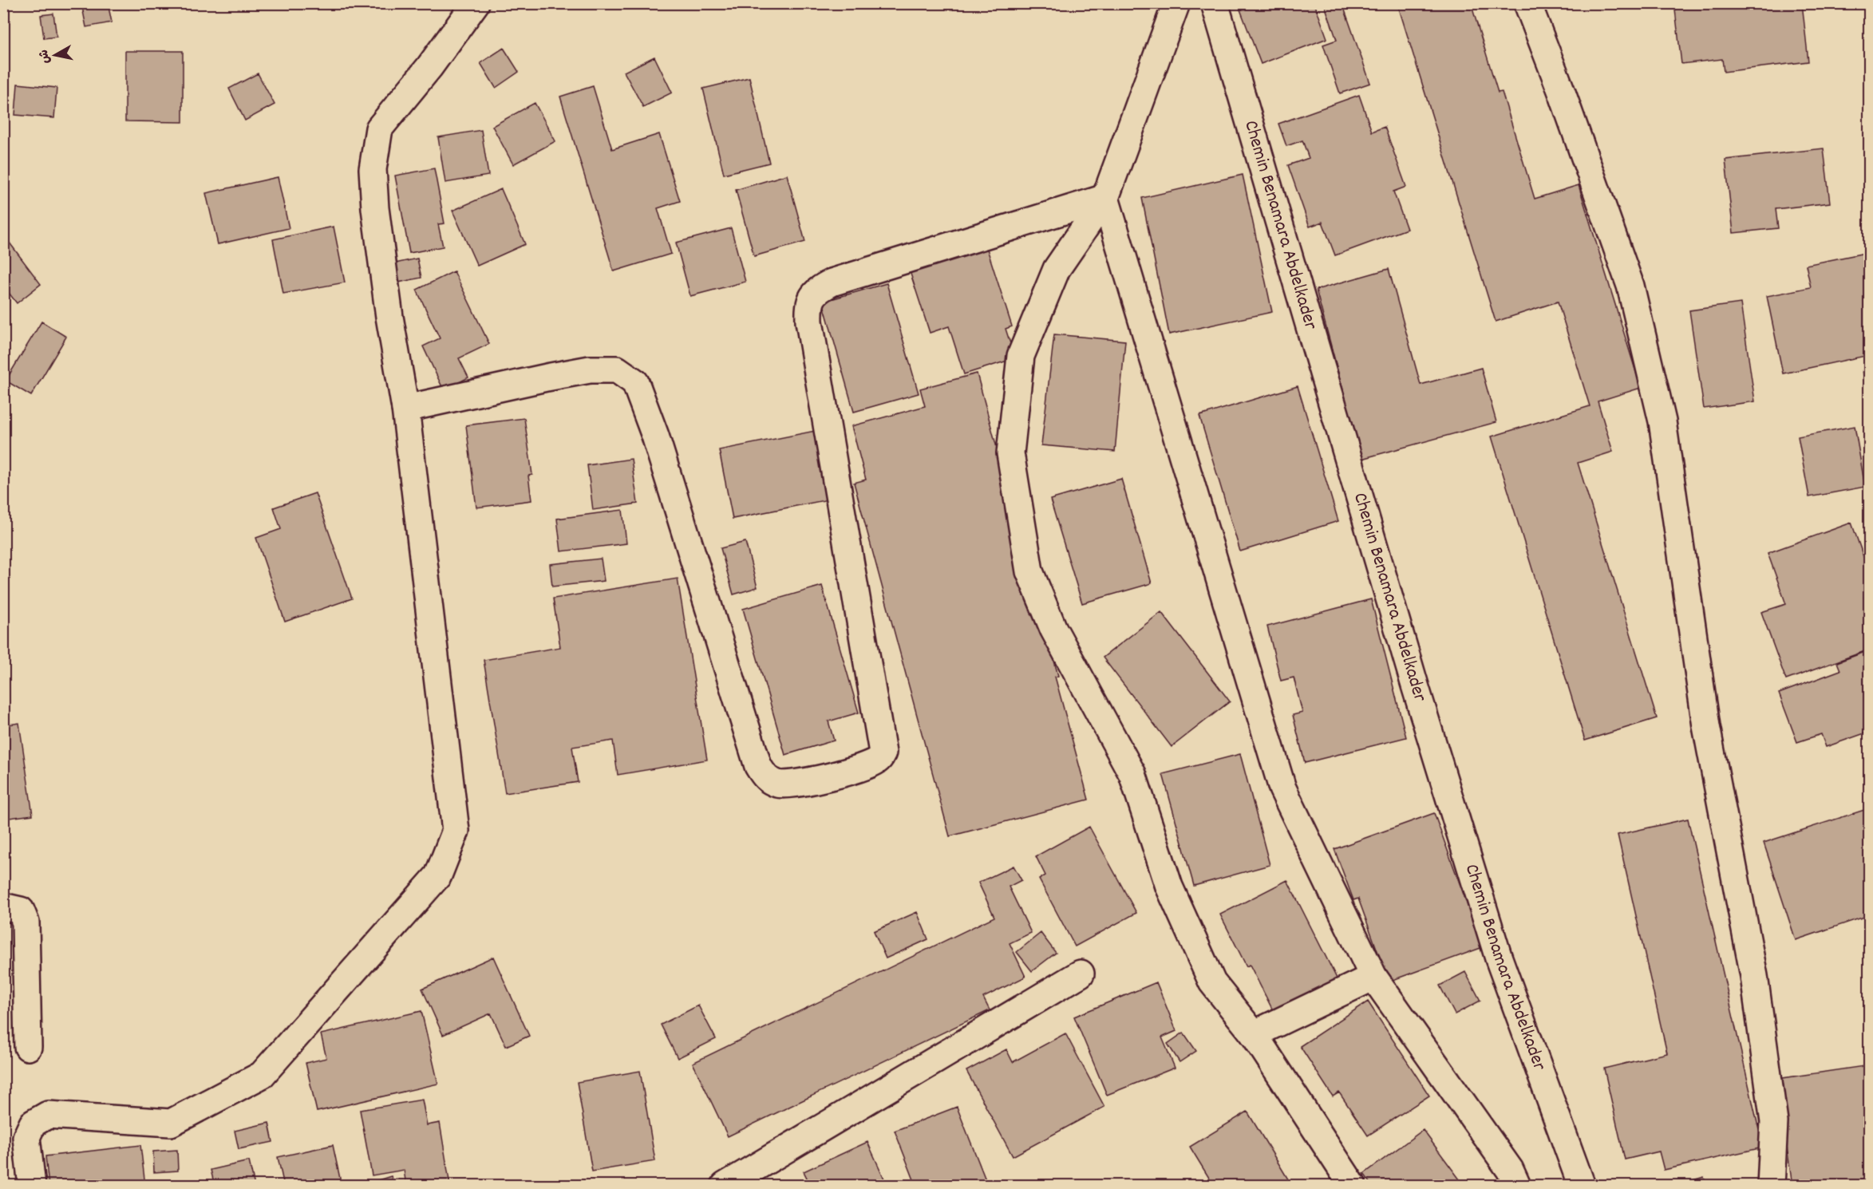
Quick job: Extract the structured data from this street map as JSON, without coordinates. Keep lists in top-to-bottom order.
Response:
{
  "streets": {
    "street": ["Chemin Benamara Abdelkader"]
  },
  "north": "left"
}
